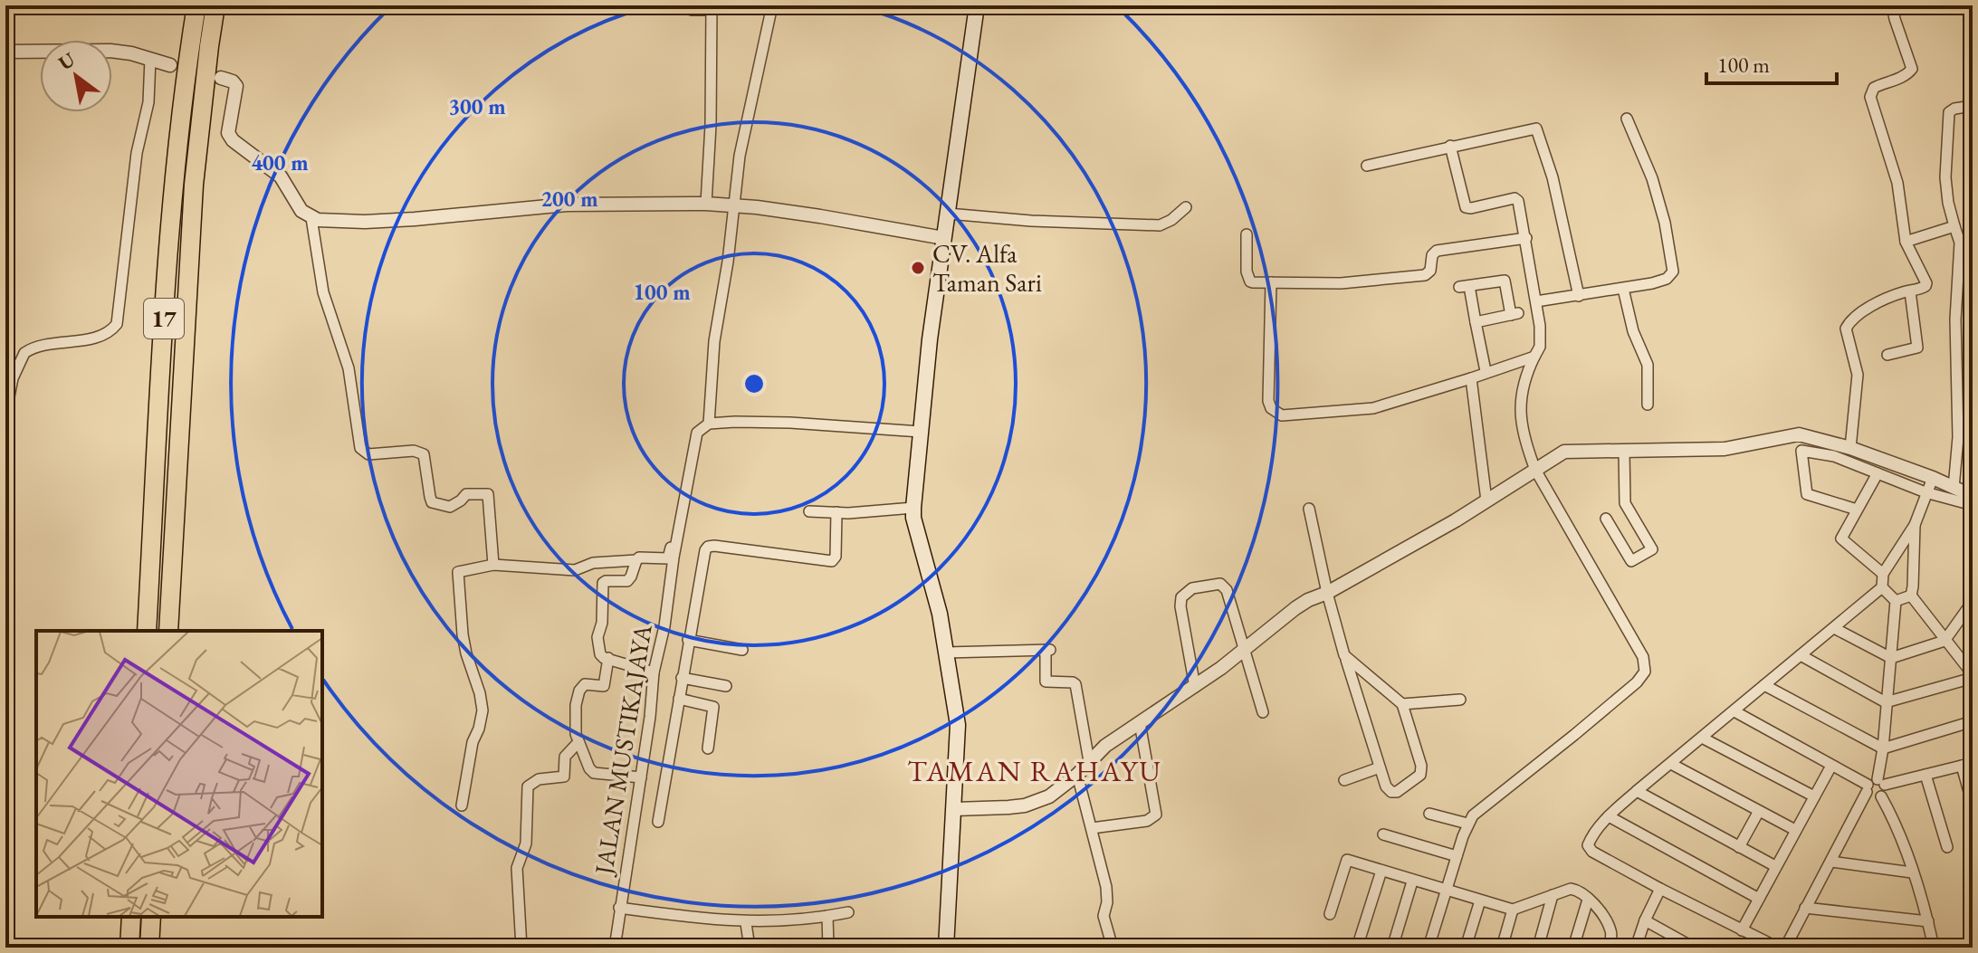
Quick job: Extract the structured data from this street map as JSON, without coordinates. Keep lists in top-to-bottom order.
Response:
{
  "streets": {
    "highway": ["17"],
    "street": ["JALAN MUSTIKAJAYA"]
  },
  "districts": ["TAMAN RAHAYU"],
  "places": ["CV. Alfa Taman Sari"],
  "scale_bar": "100 m",
  "north": "top left",
  "rings": [
    "300 m",
    "400 m",
    "200 m",
    "100 m"
  ]
}
